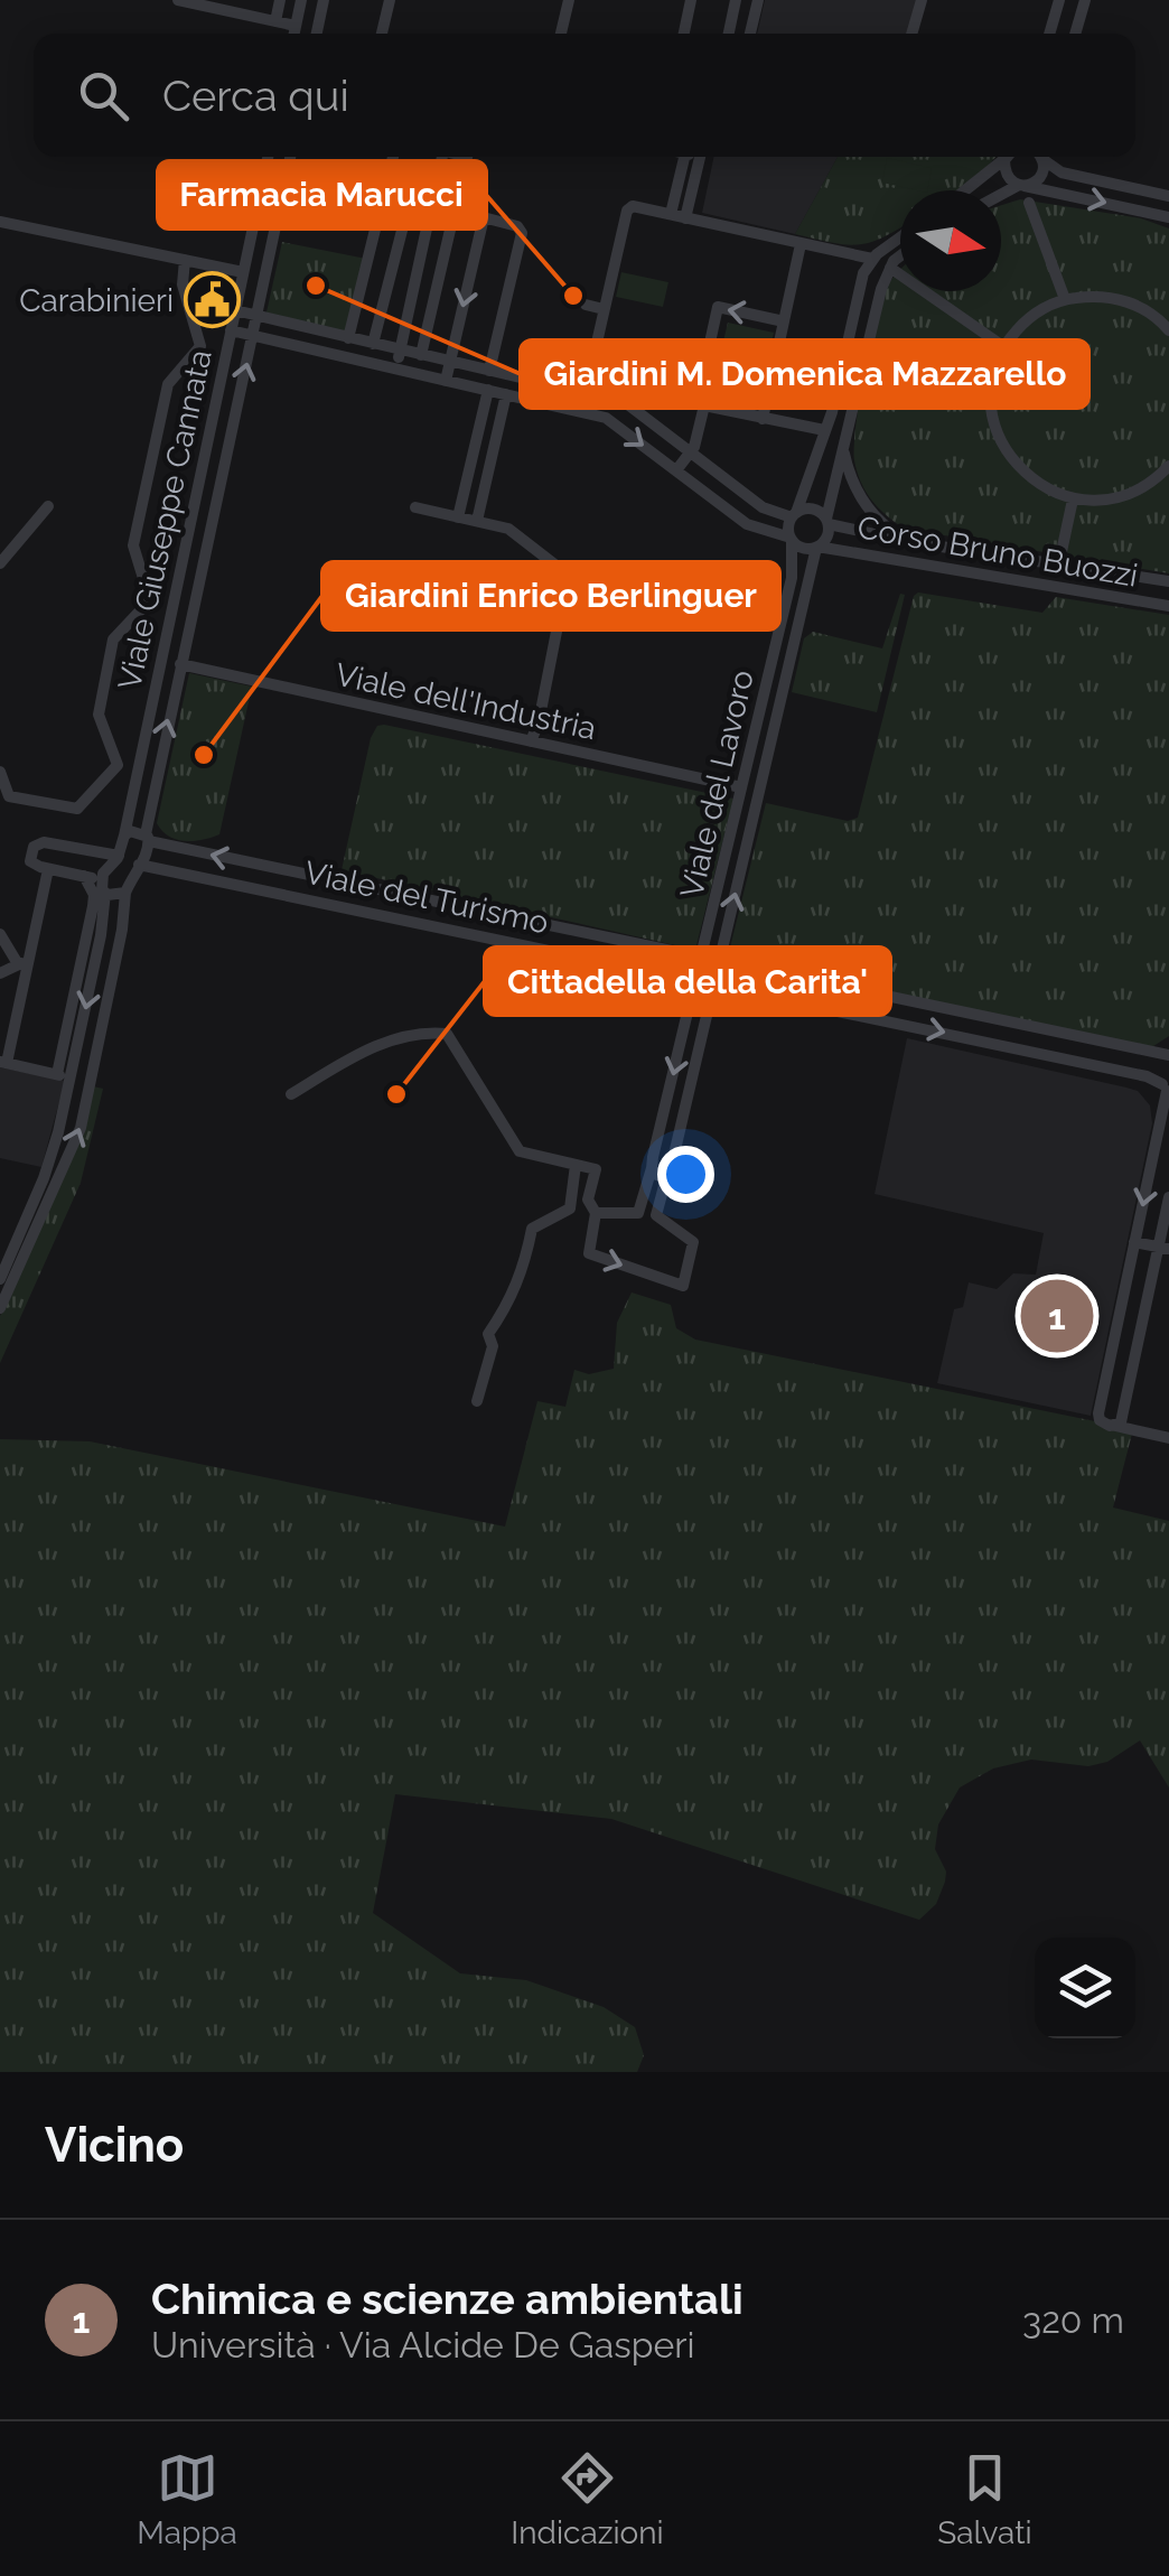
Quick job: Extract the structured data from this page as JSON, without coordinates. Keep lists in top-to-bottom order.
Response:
{
  "streets": {
    "street": [
      "Viale Giuseppe Cannata",
      "Corso Bruno Buozzi",
      "Viale dell'Industria",
      "Viale del Lavoro",
      "Viale del Turismo"
    ]
  },
  "crossings": [
    ["Viale Giuseppe Cannata", "Viale dell'Industria"],
    ["Viale Giuseppe Cannata", "Viale del Turismo"],
    ["Corso Bruno Buozzi", "Viale del Lavoro"],
    ["Viale dell'Industria", "Viale del Lavoro"],
    ["Viale del Lavoro", "Viale del Turismo"]
  ],
  "places": {
    "other": [
      "Giardini M. Domenica Mazzarello",
      "Farmacia Marucci",
      "Giardini Enrico Berlinguer",
      "Cittadella della Carita'"
    ],
    "public building": ["Carabinieri"]
  },
  "north": "right",
  "page": {
    "search": "Cerca qui",
    "pins": "1",
    "heading": "Vicino",
    "list": [
      {
        "mark": "1",
        "name": "Chimica e scienze ambientali",
        "note": "Università · Via Alcide De Gasperi",
        "value": "320 m"
      }
    ],
    "nav": ["Mappa", "Indicazioni", "Salvati"]
  }
}
